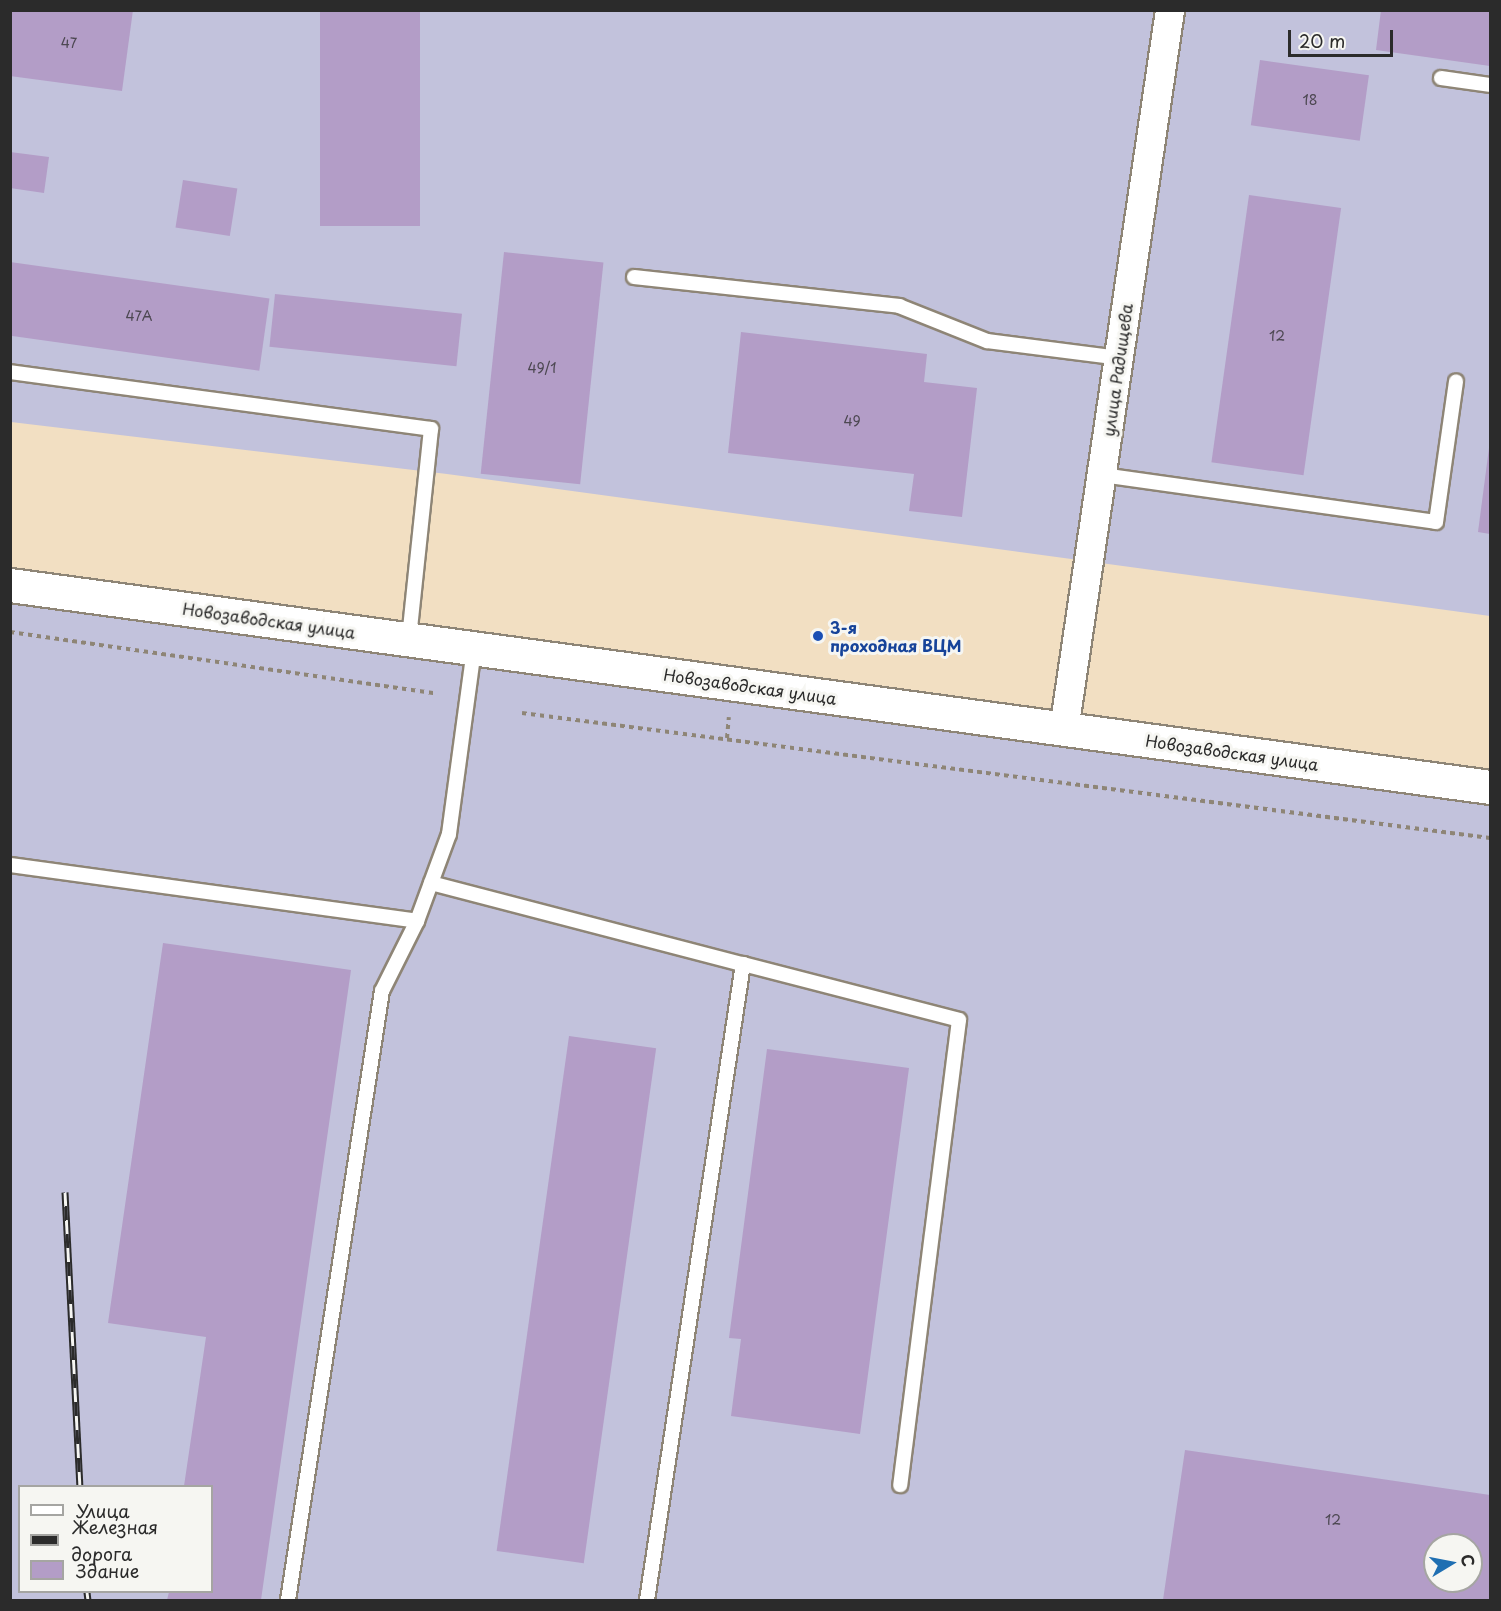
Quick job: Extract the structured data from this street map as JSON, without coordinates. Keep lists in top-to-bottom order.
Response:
{
  "streets": {
    "main road": ["Новозаводская улица"],
    "street": ["улица Радищева"]
  },
  "crossings": [
    ["улица Радищева", "Новозаводская улица"]
  ],
  "places": ["3-я проходная ВЦМ"],
  "house_numbers": [
    "47",
    "18",
    "47А",
    "12",
    "49/1",
    "49",
    "12"
  ],
  "legend": ["Улица", "Железная дорога", "Здание"],
  "scale_bar": "20 m",
  "north": "right"
}
